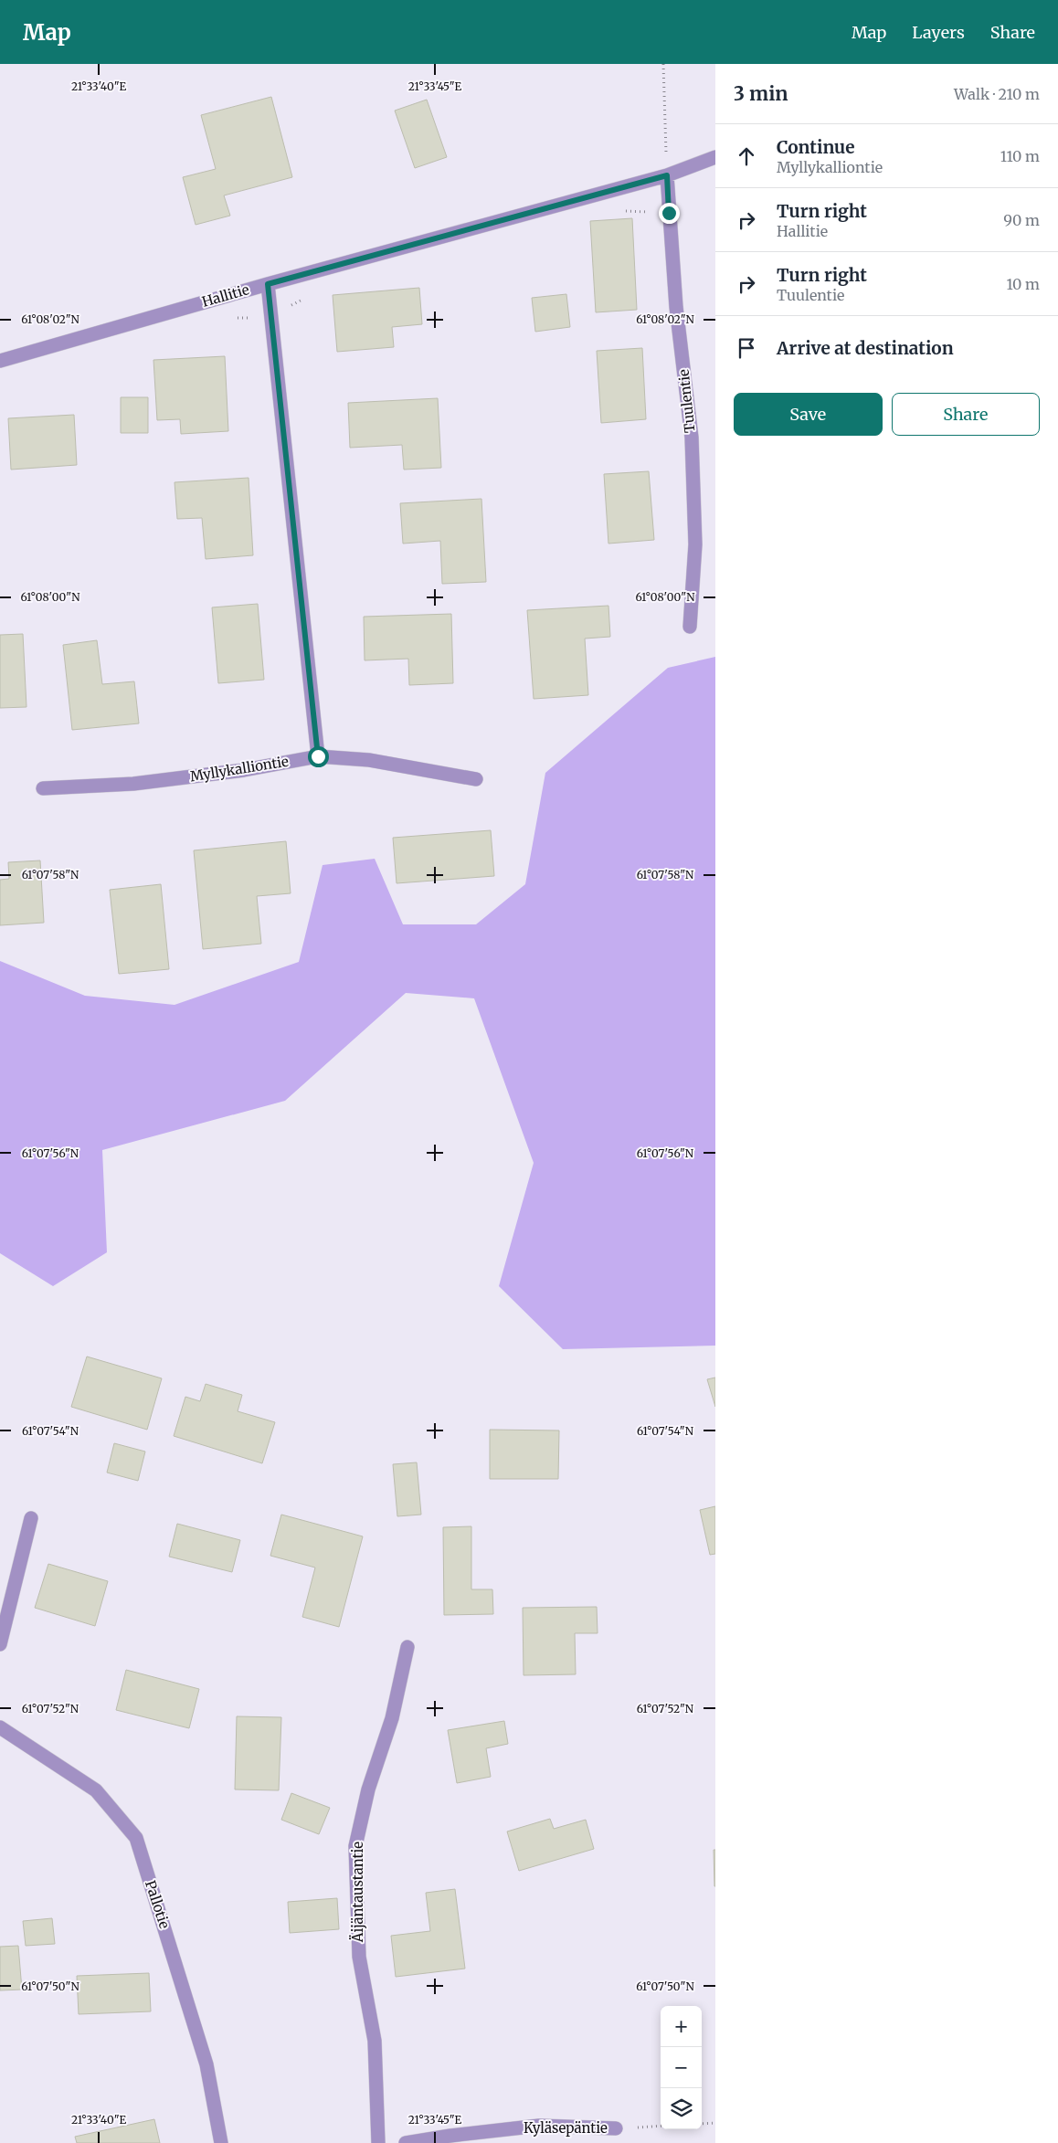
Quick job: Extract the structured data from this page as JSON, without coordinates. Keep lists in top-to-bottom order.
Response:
{
  "streets": {
    "street": [
      "Hallitie",
      "Tuulentie",
      "Myllykalliontie",
      "Äijäntaustantie",
      "Pallotie",
      "Kyläsepäntie"
    ]
  },
  "crossings": [
    ["Hallitie", "Tuulentie"]
  ],
  "page": {
    "header": "Map",
    "nav": ["Map", "Layers", "Share"],
    "heading": ["3 min", "Walk · 210 m"],
    "list": [
      ["Continue", "Myllykalliontie", "110 m"],
      ["Turn right", "Hallitie", "90 m"],
      ["Turn right", "Tuulentie", "10 m"],
      "Arrive at destination"
    ],
    "buttons": ["Save", "Share"],
    "map_buttons": ["+", "−"]
  },
  "coordinates": [
    "21°33'40\"E",
    "21°33'45\"E",
    "61°08'02\"N",
    "61°08'00\"N",
    "61°07'58\"N",
    "61°07'56\"N",
    "61°07'54\"N",
    "61°07'52\"N",
    "61°07'50\"N"
  ]
}
